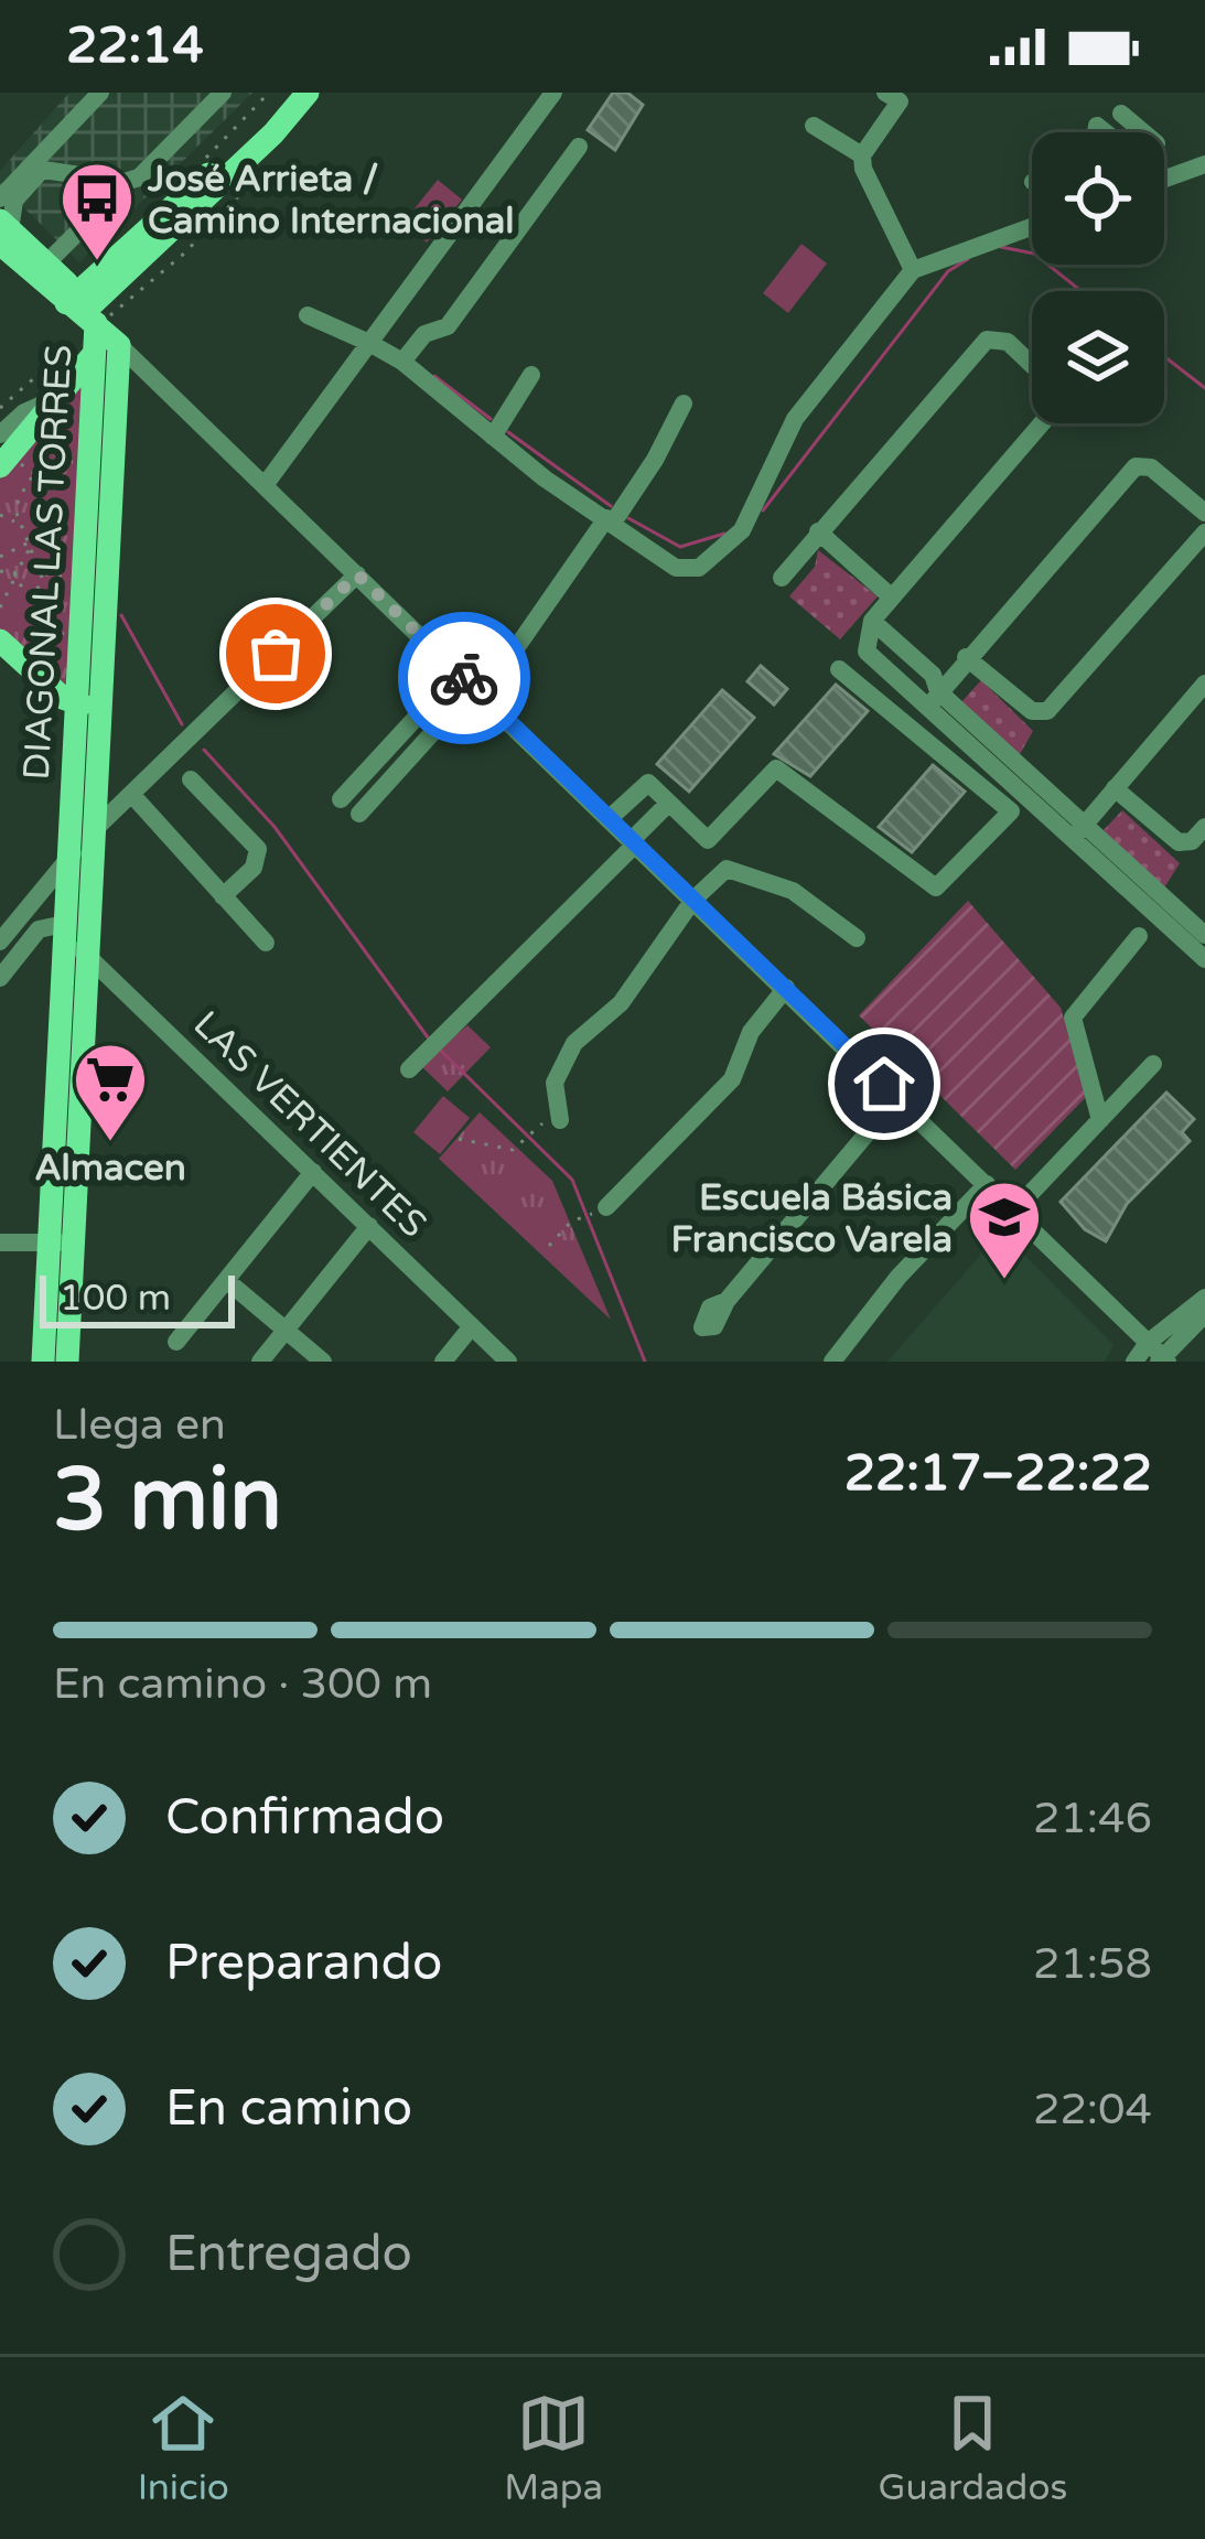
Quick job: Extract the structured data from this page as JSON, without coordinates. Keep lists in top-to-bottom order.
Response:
{
  "streets": {
    "main road": ["DIAGONAL LAS TORRES"],
    "street": ["LAS VERTIENTES"]
  },
  "crossings": [
    ["DIAGONAL LAS TORRES", "LAS VERTIENTES"]
  ],
  "places": {
    "bus stop": ["José Arrieta / Camino Internacional"],
    "supermarket": ["Almacen"],
    "school or university": ["Escuela Básica Francisco Varela"]
  },
  "scale_bar": "100 m",
  "page": {
    "status": "22:14",
    "scale": "100 m",
    "heading": ["3 min", "Llega en", "22:17–22:22"],
    "bar": "En camino · 300 m",
    "list": [
      ["Confirmado", "21:46"],
      ["Preparando", "21:58"],
      ["En camino", "22:04"],
      "Entregado"
    ],
    "tabs": ["Inicio", "Mapa", "Guardados"]
  }
}
